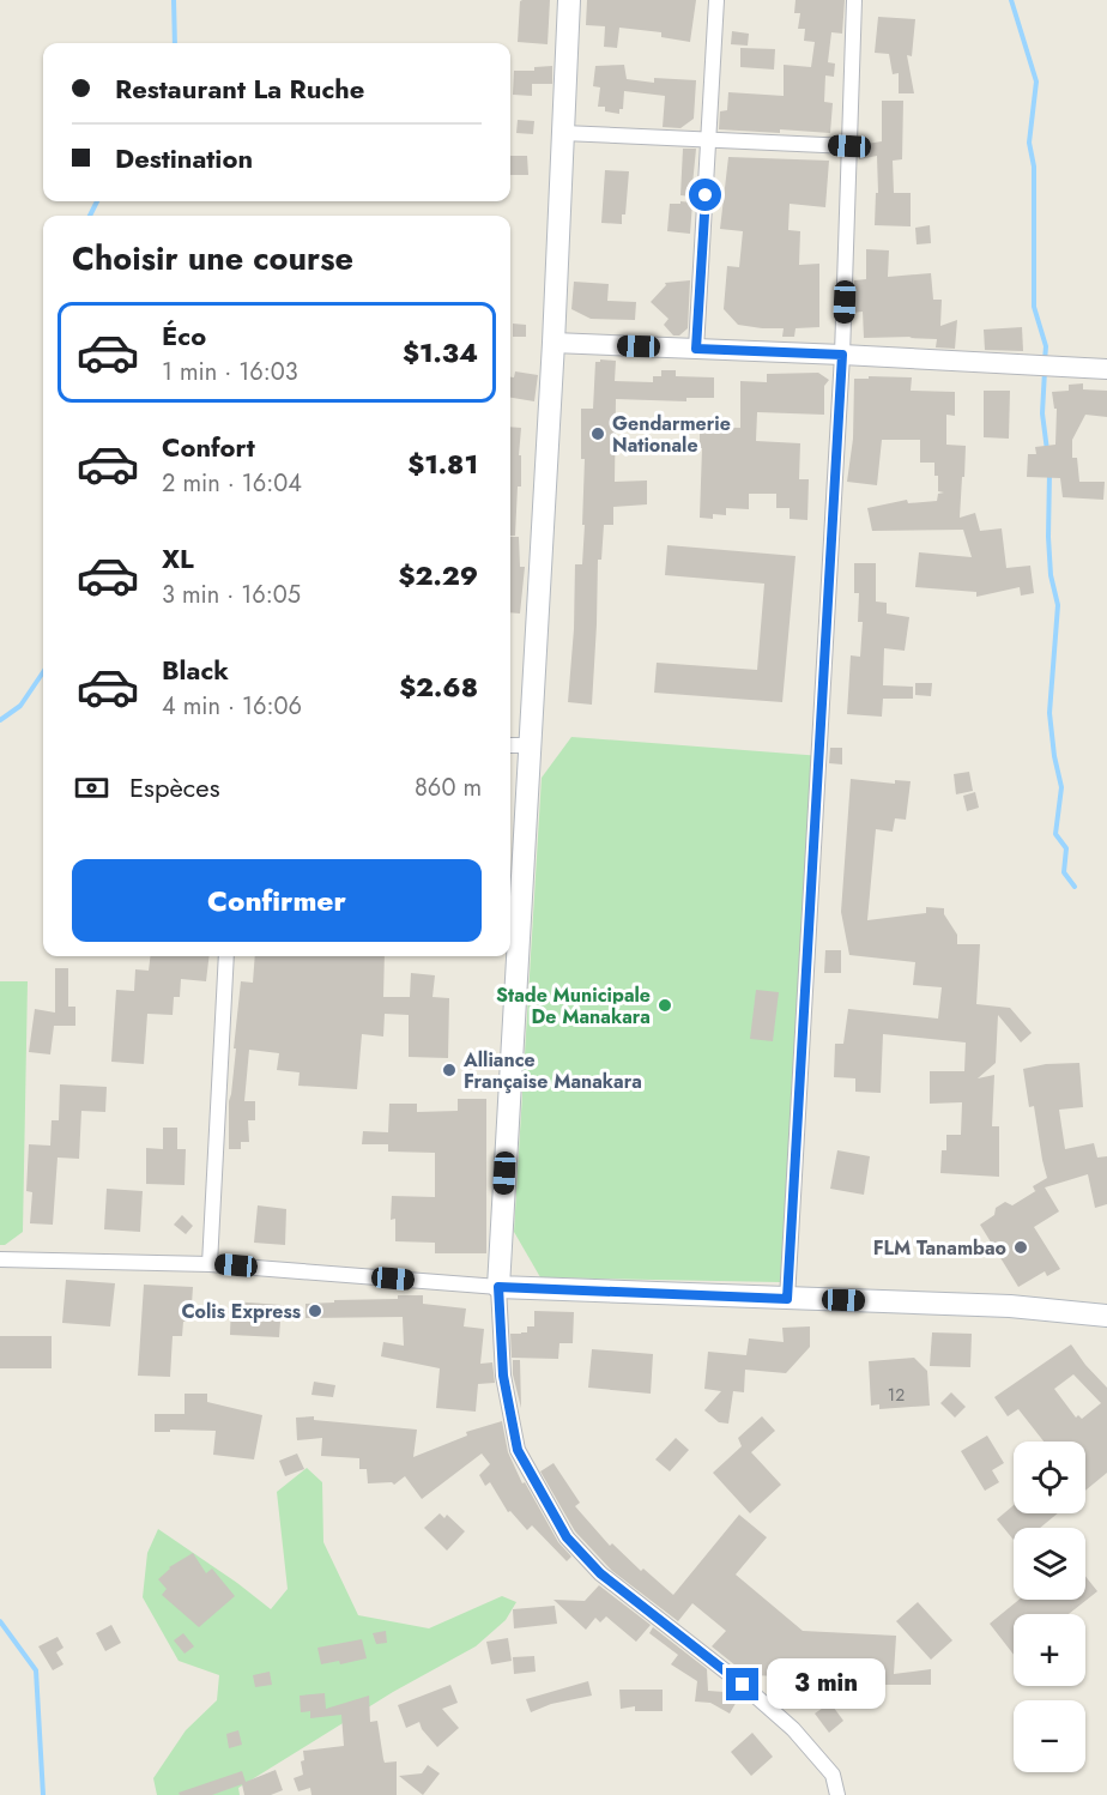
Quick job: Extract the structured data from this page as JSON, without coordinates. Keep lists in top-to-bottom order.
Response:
{
  "places": [
    "Gendarmerie Nationale",
    "Stade Municipale De Manakara",
    "Alliance Française Manakara",
    "FLM Tanambao",
    "Colis Express"
  ],
  "house_numbers": ["12"],
  "page": {
    "banner": ["Restaurant La Ruche", "Destination"],
    "heading": "Choisir une course",
    "list": [
      {
        "name": "Éco",
        "note": "1 min · 16:03",
        "value": "$1.34"
      },
      {
        "name": "Confort",
        "note": "2 min · 16:04",
        "value": "$1.81"
      },
      {
        "name": "XL",
        "note": "3 min · 16:05",
        "value": "$2.29"
      },
      {
        "name": "Black",
        "note": "4 min · 16:06",
        "value": "$2.68"
      }
    ],
    "pay": ["Espèces", "860 m"],
    "buttons": "Confirmer",
    "map_buttons": ["+", "−"],
    "bubble": "3 min"
  }
}
